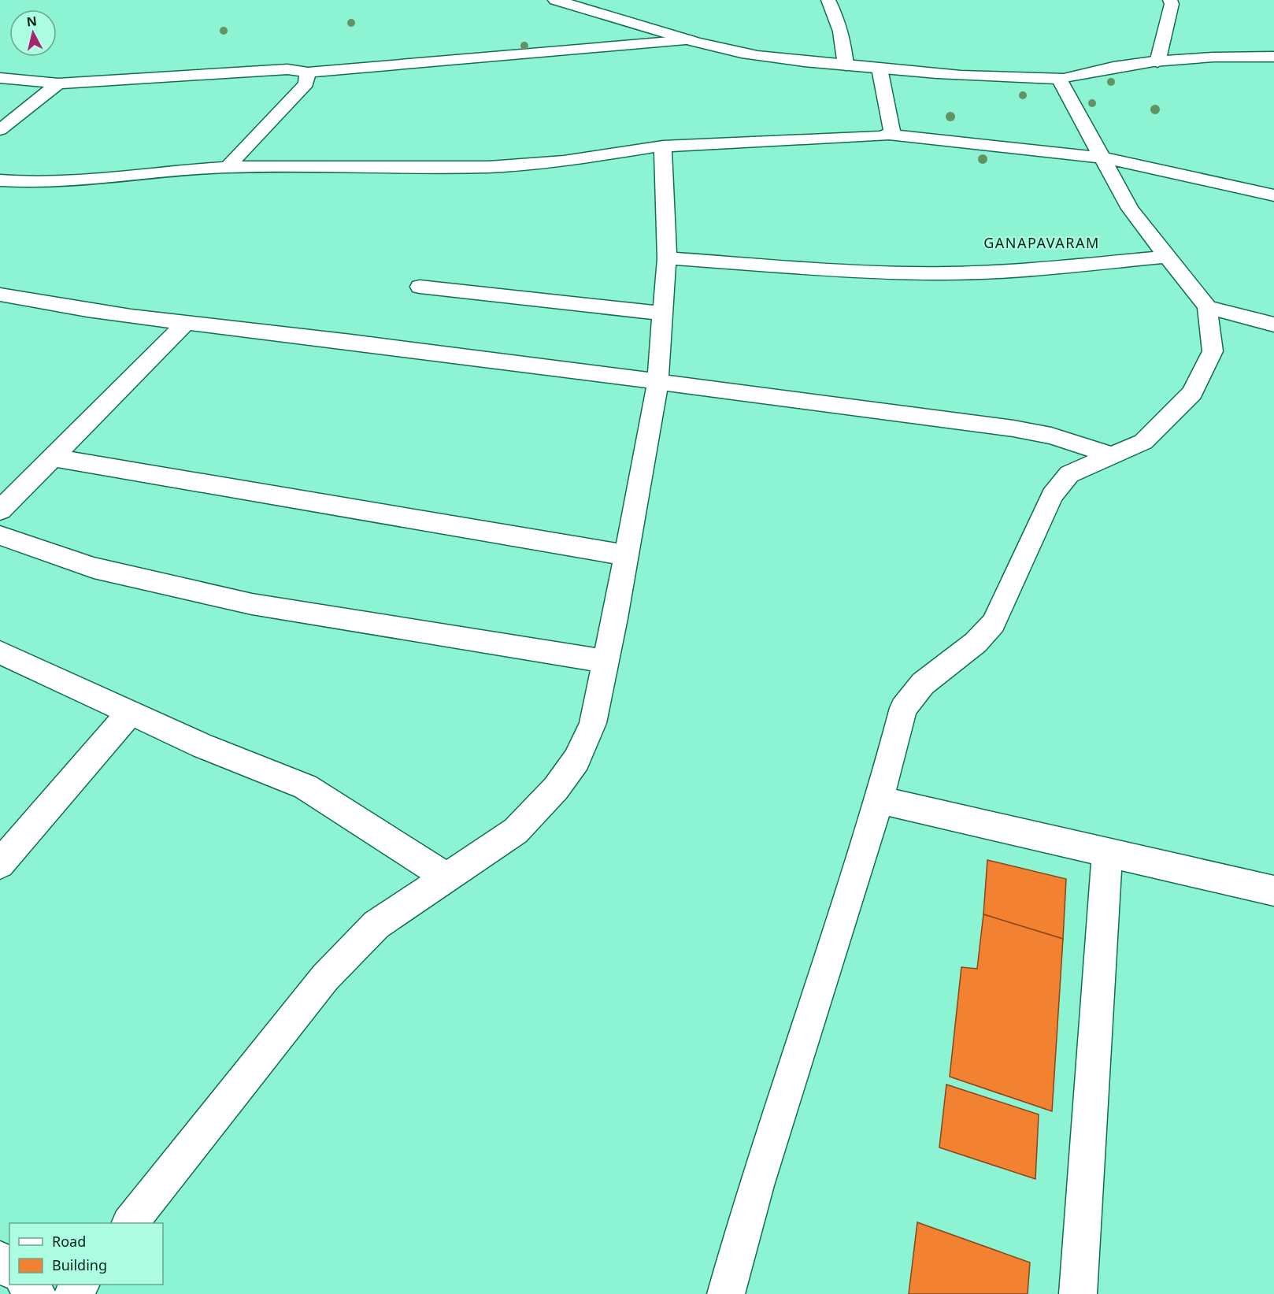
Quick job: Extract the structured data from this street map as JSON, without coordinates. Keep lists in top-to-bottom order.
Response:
{
  "districts": ["GANAPAVARAM"],
  "legend": ["Road", "Building"],
  "north": "top"
}
